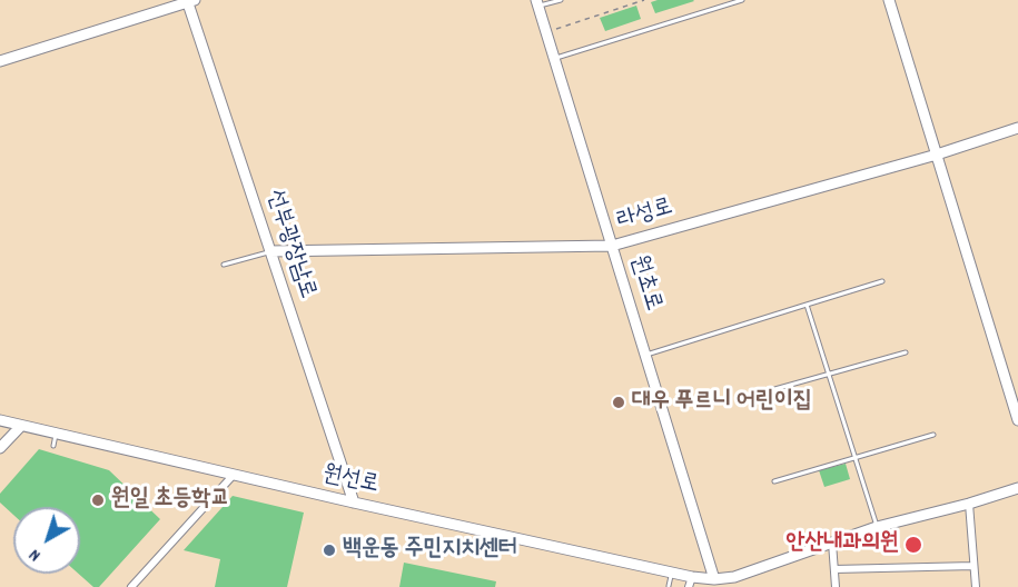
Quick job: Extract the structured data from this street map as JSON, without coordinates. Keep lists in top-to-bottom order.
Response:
{
  "streets": {
    "street": [
      "라성로",
      "선부광장남로",
      "원초로",
      "원선로"
    ]
  },
  "crossings": [
    ["라성로", "선부광장남로"],
    ["라성로", "원초로"],
    ["선부광장남로", "원선로"],
    ["원초로", "원선로"]
  ],
  "places": [
    "대우 푸르니 어린이집",
    "원일 초등학교",
    "안산내과의원",
    "백운동 주민지치센터"
  ],
  "north": "bottom left"
}
